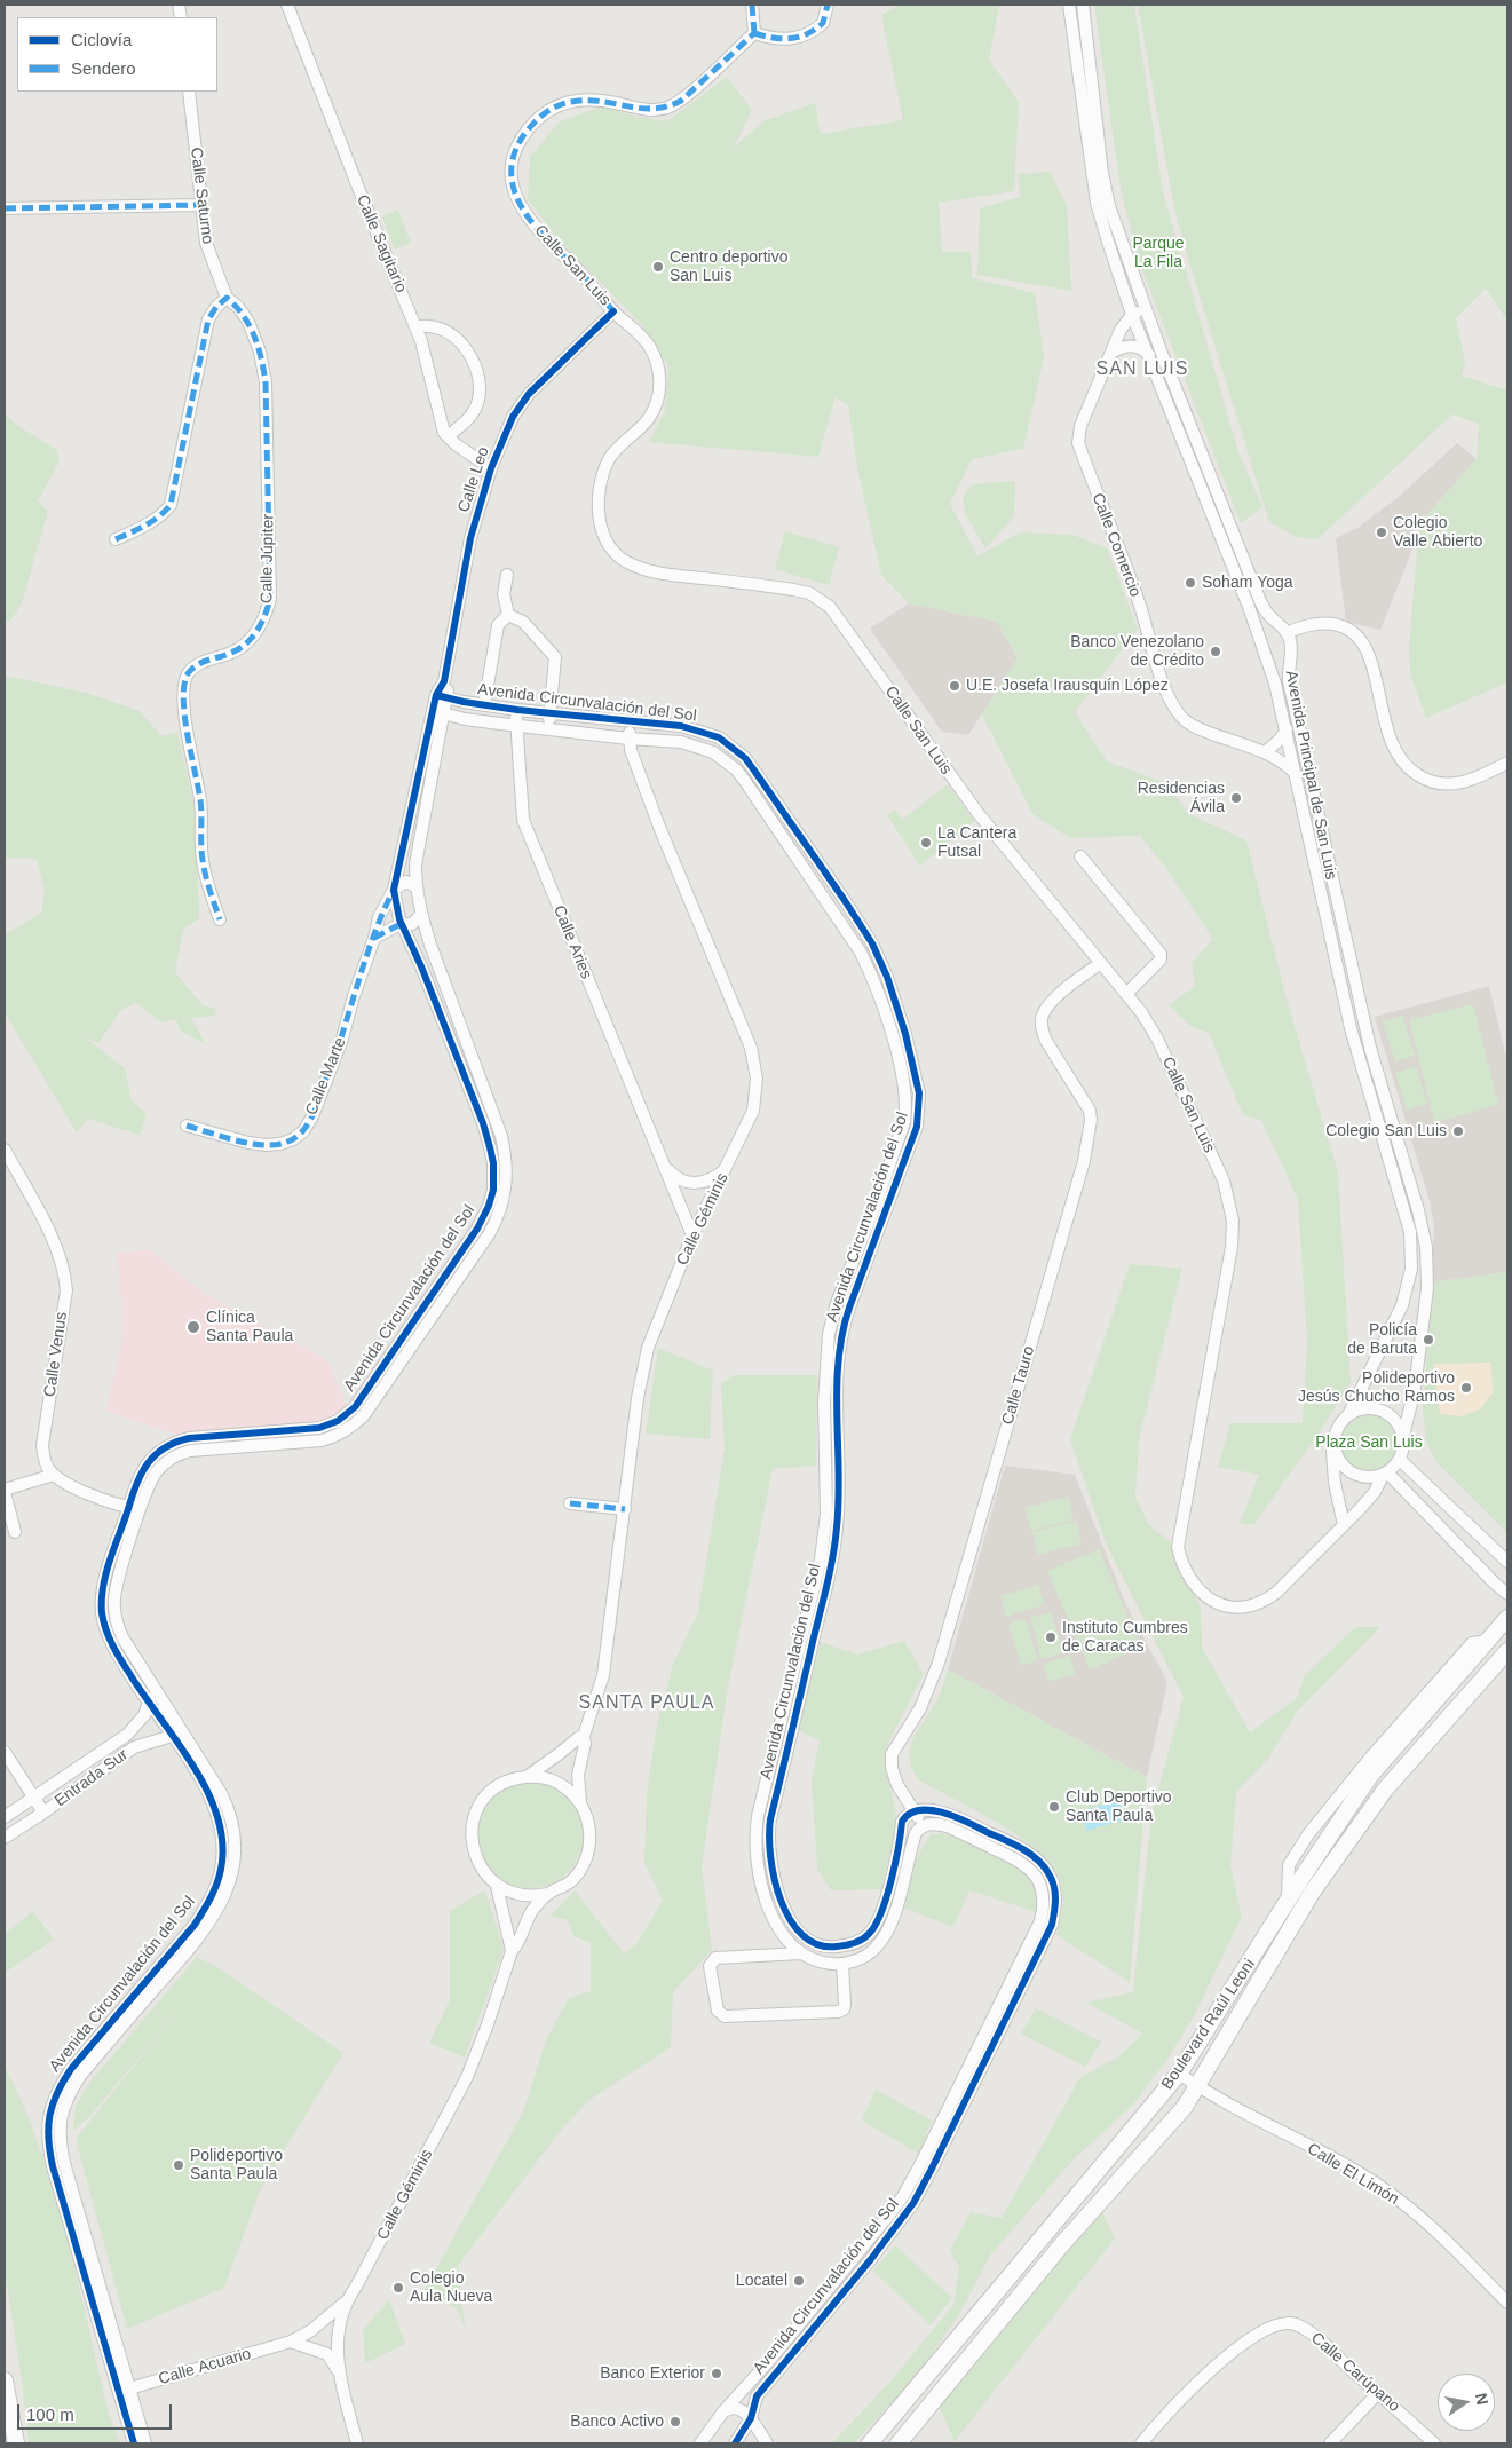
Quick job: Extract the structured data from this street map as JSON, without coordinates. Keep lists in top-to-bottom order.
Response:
{
  "streets": {
    "main road": ["Boulevard Raúl Leoni"],
    "street": [
      "Calle Saturno",
      "Calle Sagitario",
      "Calle San Luis",
      "Calle Leo",
      "Calle Comercio",
      "Calle Júpiter",
      "Avenida Circunvalación del Sol",
      "Avenida Principal de San Luis",
      "Calle Aries",
      "Calle Marte",
      "Calle Géminis",
      "Calle Venus",
      "Calle Tauro",
      "Entrada Sur",
      "Calle El Limón",
      "Calle Acuario",
      "Calle Carúpano"
    ]
  },
  "crossings": [
    ["Calle Saturno", "Calle Júpiter"],
    ["Calle San Luis", "Calle Leo"],
    ["Calle San Luis", "Avenida Principal de San Luis"],
    ["Calle San Luis", "Calle Tauro"],
    ["Calle Leo", "Avenida Circunvalación del Sol"],
    ["Calle Comercio", "Avenida Principal de San Luis"],
    ["Avenida Circunvalación del Sol", "Calle Aries"],
    ["Avenida Circunvalación del Sol", "Calle Marte"],
    ["Avenida Circunvalación del Sol", "Calle Géminis"],
    ["Avenida Circunvalación del Sol", "Calle Tauro"],
    ["Avenida Circunvalación del Sol", "Entrada Sur"],
    ["Avenida Circunvalación del Sol", "Calle Acuario"],
    ["Calle Aries", "Calle Géminis"],
    ["Calle Géminis", "Calle Acuario"],
    ["Boulevard Raúl Leoni", "Calle El Limón"]
  ],
  "districts": ["SAN LUIS", "SANTA PAULA"],
  "parks": ["Parque La Fila", "Plaza San Luis"],
  "places": [
    "Centro deportivo San Luis",
    "Colegio Valle Abierto",
    "Soham Yoga",
    "Banco Venezolano de Crédito",
    "U.E. Josefa Irausquín López",
    "Residencias Ávila",
    "La Cantera Futsal",
    "Colegio San Luis",
    "Clínica Santa Paula",
    "Policía de Baruta",
    "Polideportivo Jesús Chucho Ramos",
    "Instituto Cumbres de Caracas",
    "Club Deportivo Santa Paula",
    "Polideportivo Santa Paula",
    "Locatel",
    "Colegio Aula Nueva",
    "Banco Exterior",
    "Banco Activo"
  ],
  "legend": ["Ciclovía", "Sendero"],
  "scale_bar": "100 m",
  "north": "right"
}
